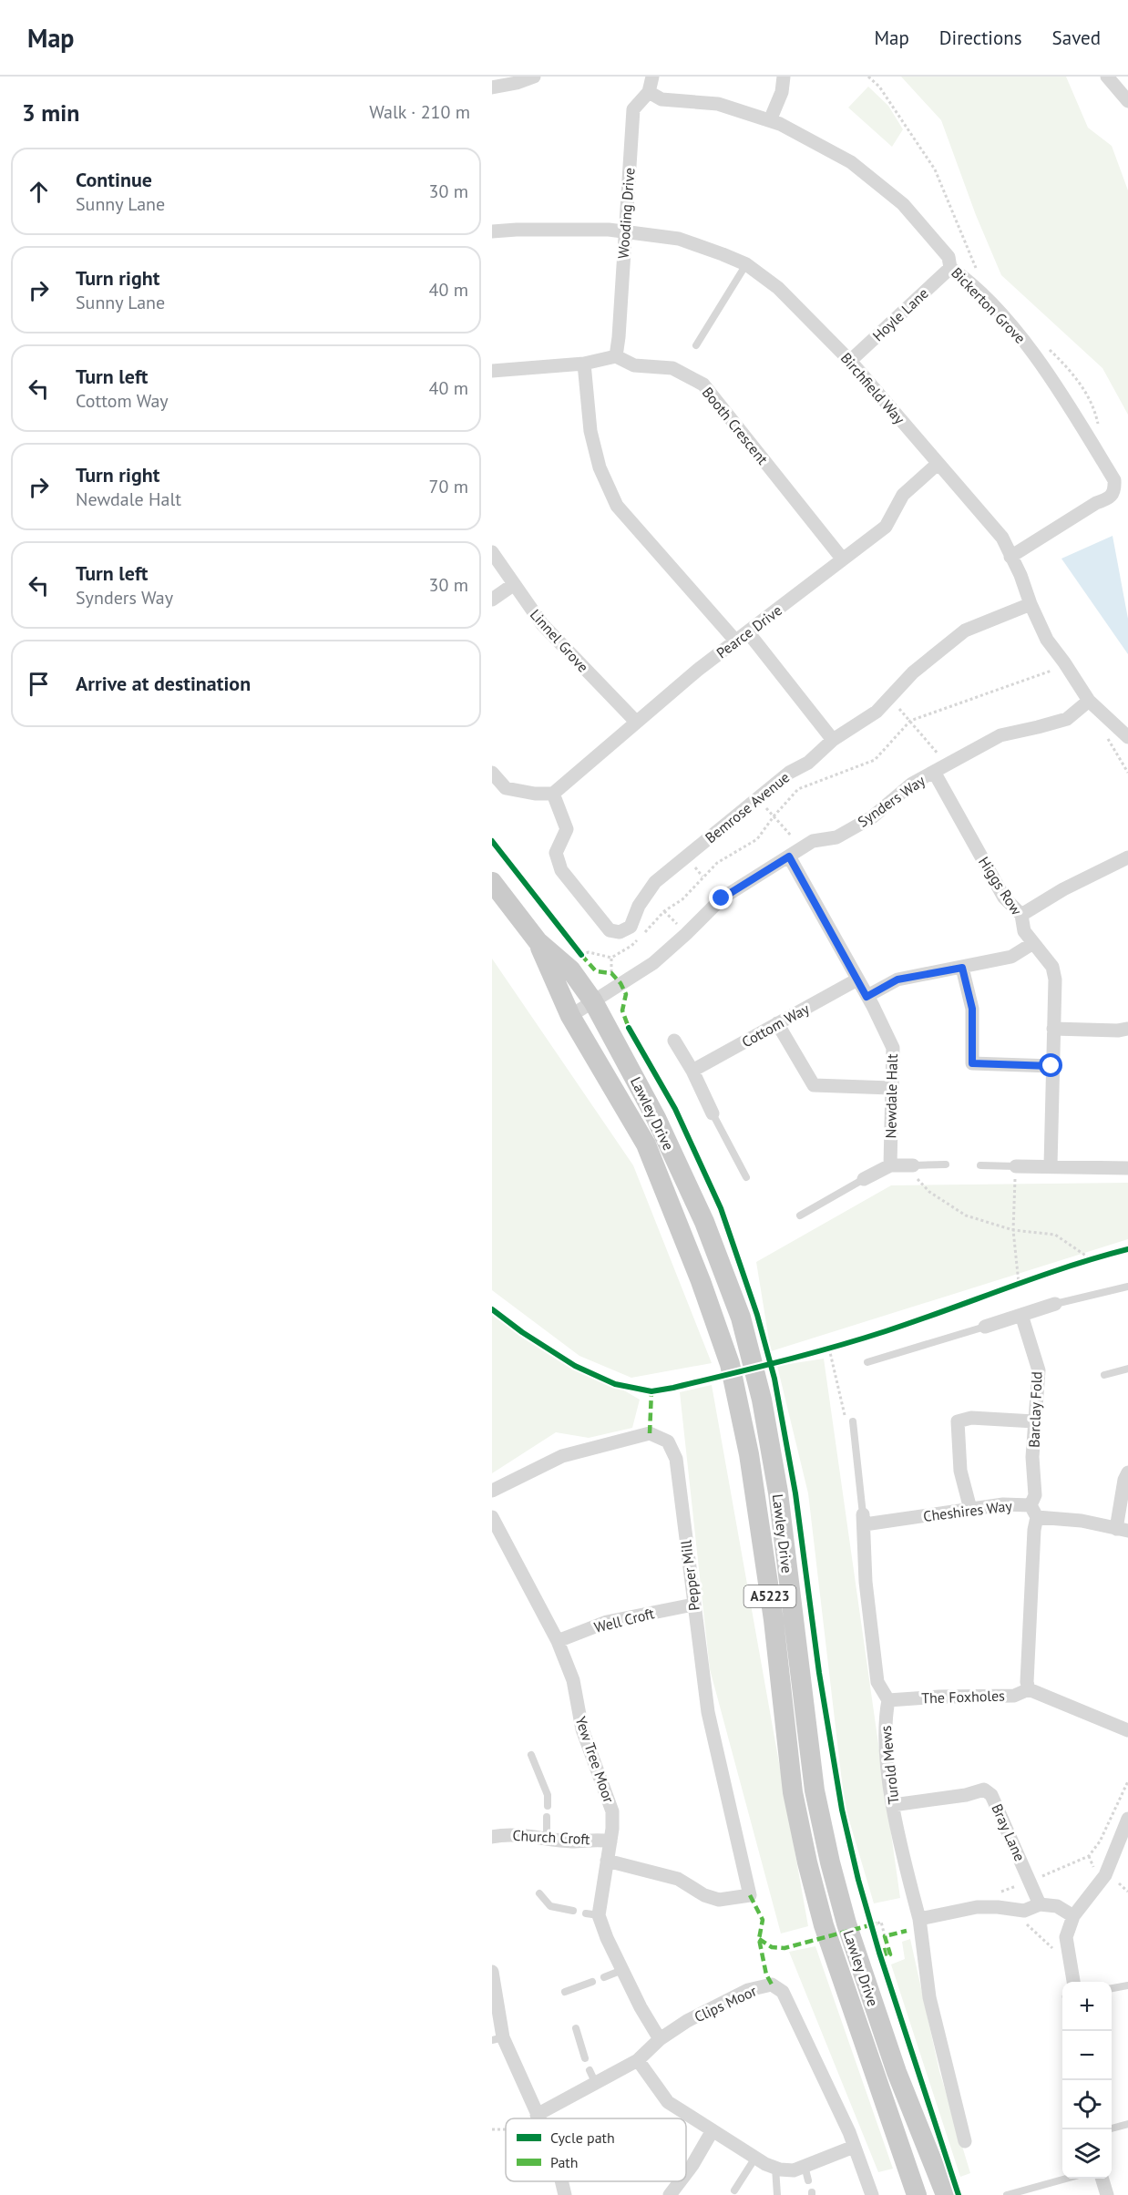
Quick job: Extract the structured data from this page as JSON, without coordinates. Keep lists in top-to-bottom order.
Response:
{
  "streets": {
    "main road": ["Lawley Drive", "A5223"],
    "street": [
      "Wooding Drive",
      "Bickerton Grove",
      "Hoyle Lane",
      "Birchfield Way",
      "Booth Crescent",
      "Pearce Drive",
      "Linnel Grove",
      "Synders Way",
      "Bemrose Avenue",
      "Higgs Row",
      "Cottom Way",
      "Newdale Halt",
      "Barclay Fold",
      "Cheshires Way",
      "Pepper Mill",
      "Well Croft",
      "The Foxholes",
      "Yew Tree Moor",
      "Turold Mews",
      "Bray Lane",
      "Church Croft",
      "Clips Moor"
    ]
  },
  "crossings": [
    ["Wooding Drive", "Bickerton Grove"],
    ["Wooding Drive", "Birchfield Way"],
    ["Wooding Drive", "Booth Crescent"],
    ["Bickerton Grove", "Hoyle Lane"],
    ["Bickerton Grove", "Birchfield Way"],
    ["Hoyle Lane", "Birchfield Way"],
    ["Birchfield Way", "Pearce Drive"],
    ["Birchfield Way", "Synders Way"],
    ["Birchfield Way", "Bemrose Avenue"],
    ["Booth Crescent", "Pearce Drive"],
    ["Pearce Drive", "Linnel Grove"],
    ["Pearce Drive", "Bemrose Avenue"],
    ["Synders Way", "Higgs Row"],
    ["Synders Way", "Newdale Halt"],
    ["Synders Way", "Lawley Drive"],
    ["Cottom Way", "Newdale Halt"],
    ["Barclay Fold", "Cheshires Way"],
    ["Barclay Fold", "The Foxholes"],
    ["Pepper Mill", "Well Croft"],
    ["Pepper Mill", "Church Croft"],
    ["Well Croft", "Yew Tree Moor"],
    ["The Foxholes", "Turold Mews"],
    ["Yew Tree Moor", "Church Croft"],
    ["Yew Tree Moor", "Clips Moor"],
    ["Turold Mews", "Bray Lane"]
  ],
  "legend": ["Cycle path", "Path"],
  "page": {
    "header": "Map",
    "nav": ["Map", "Directions", "Saved"],
    "heading": ["3 min", "Walk · 210 m"],
    "list": [
      ["Continue", "Sunny Lane", "30 m"],
      ["Turn right", "Sunny Lane", "40 m"],
      ["Turn left", "Cottom Way", "40 m"],
      ["Turn right", "Newdale Halt", "70 m"],
      ["Turn left", "Synders Way", "30 m"],
      "Arrive at destination"
    ],
    "map_buttons": ["+", "−"]
  }
}
